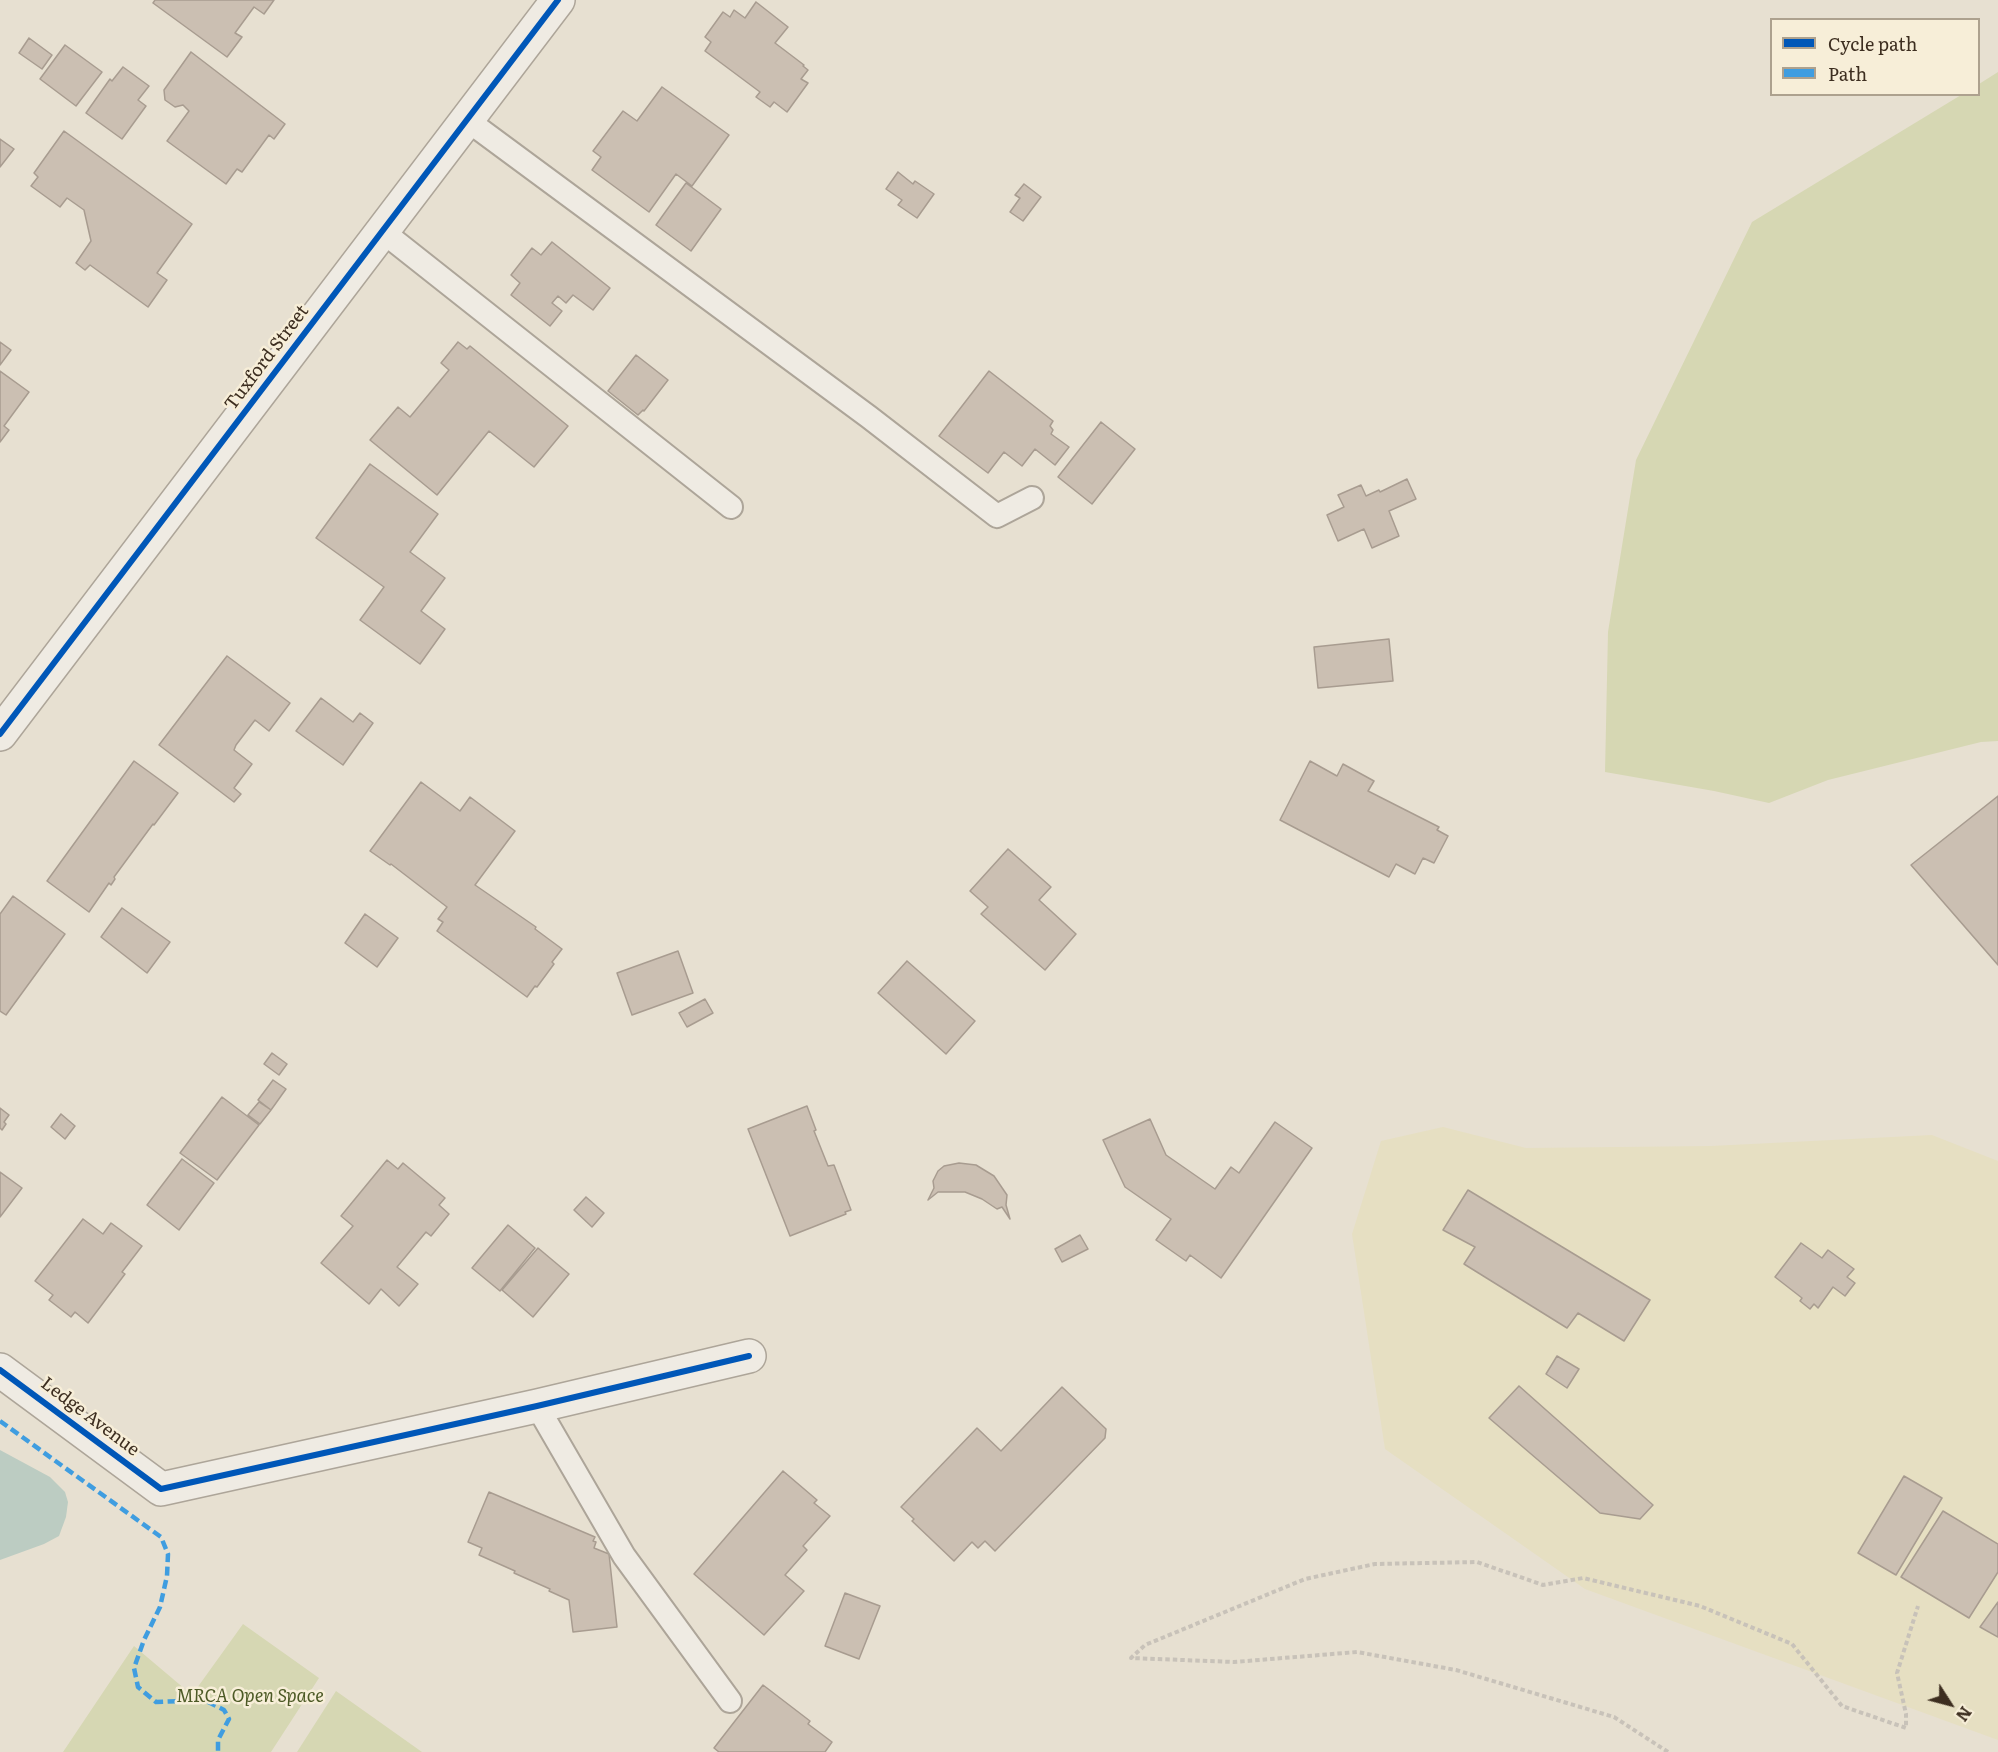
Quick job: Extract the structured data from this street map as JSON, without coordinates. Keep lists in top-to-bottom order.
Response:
{
  "streets": {
    "street": ["Tuxford Street", "Ledge Avenue"]
  },
  "parks": ["MRCA Open Space"],
  "legend": ["Cycle path", "Path"],
  "north": "bottom right"
}
